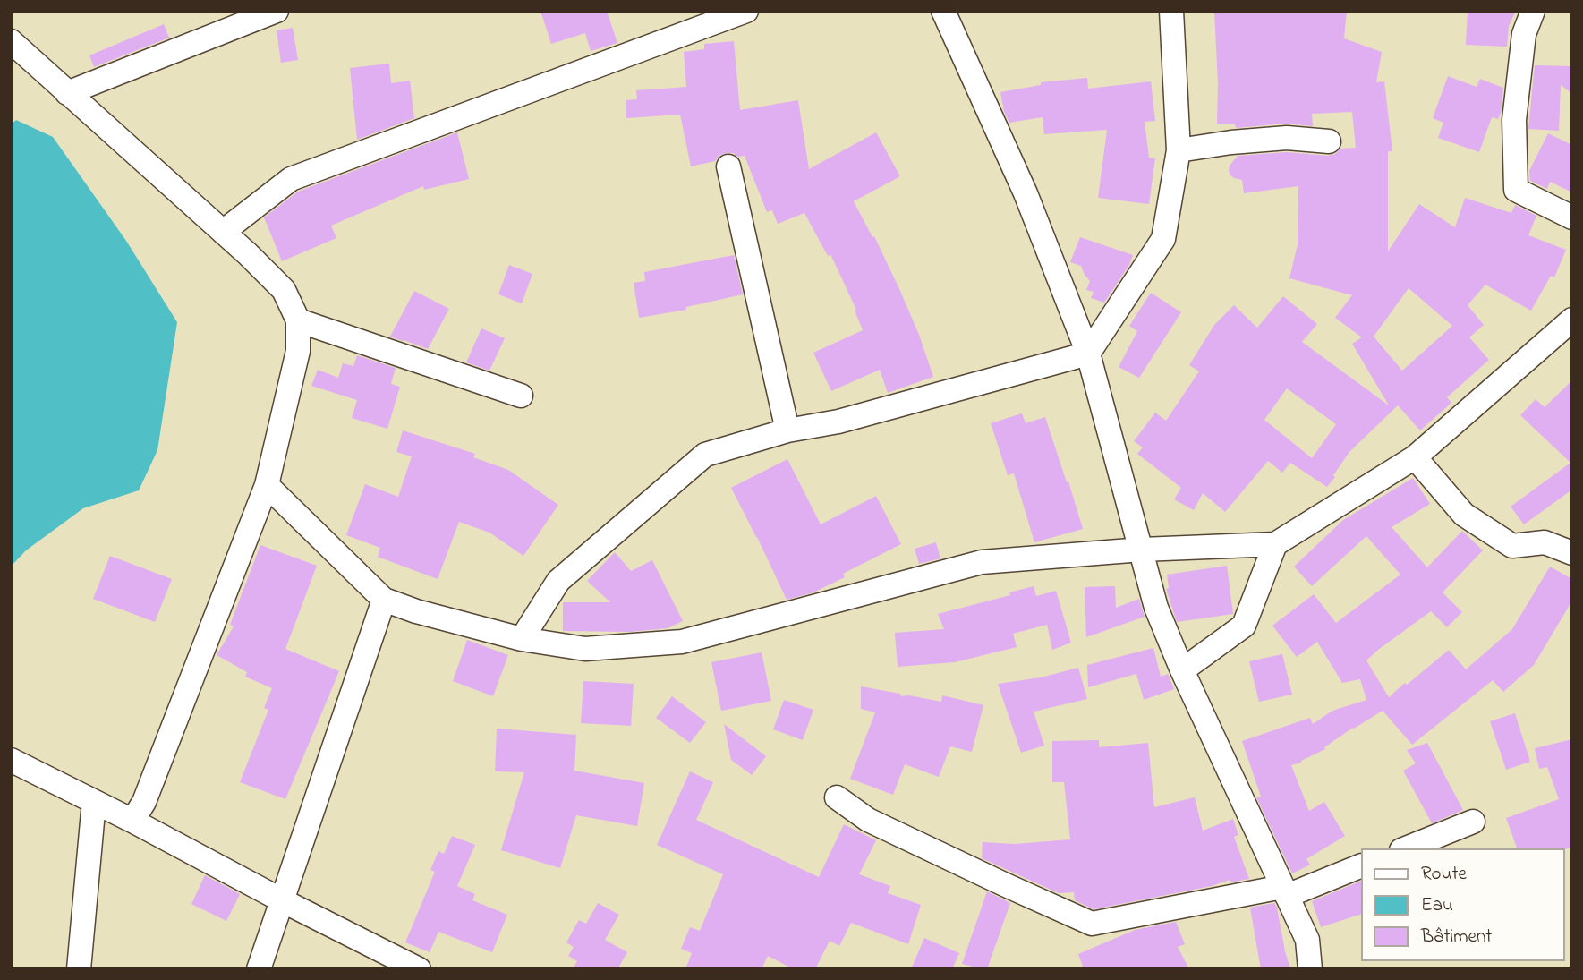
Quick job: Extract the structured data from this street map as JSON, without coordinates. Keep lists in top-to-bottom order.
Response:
{
  "legend": ["Route", "Eau", "Bâtiment"]
}
